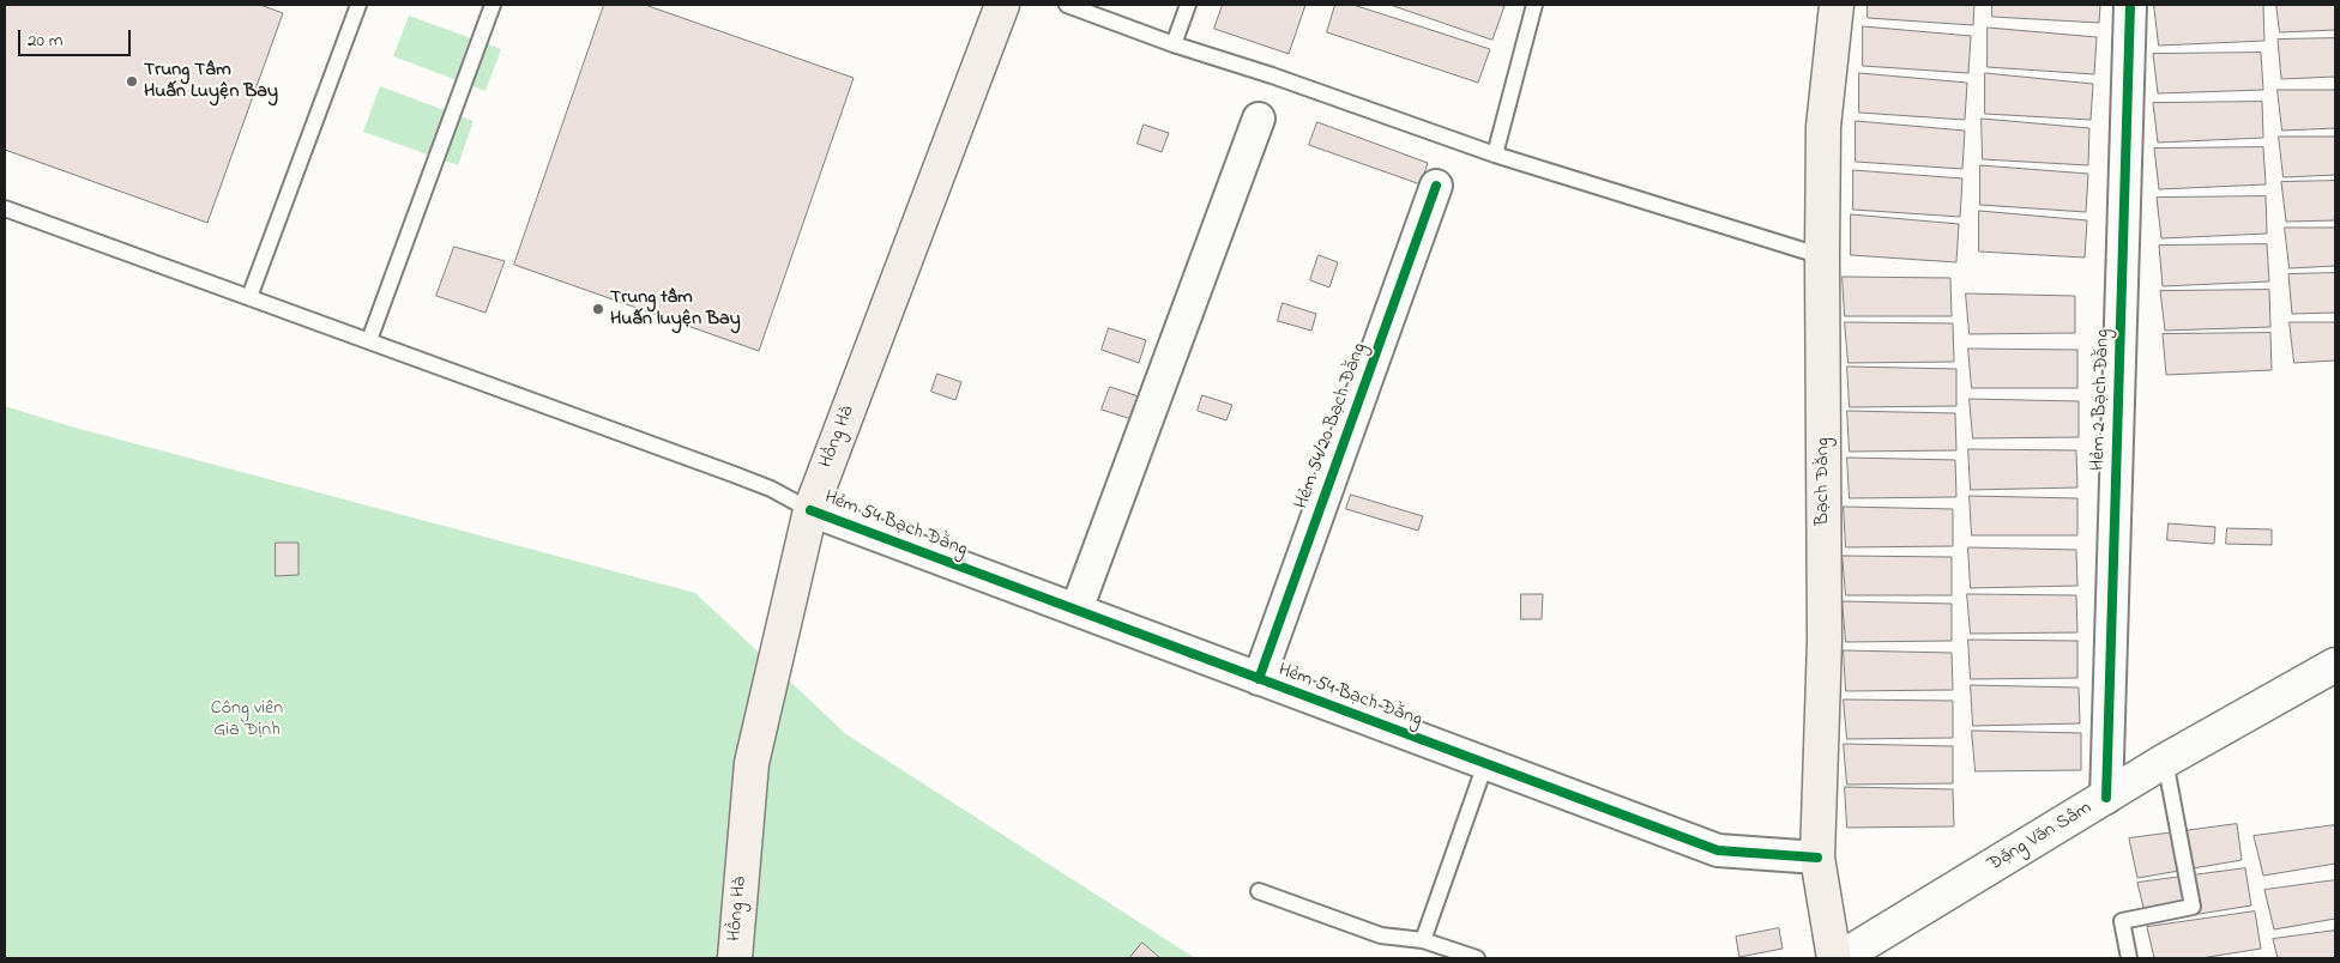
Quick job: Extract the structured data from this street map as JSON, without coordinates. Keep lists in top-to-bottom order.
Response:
{
  "streets": {
    "main road": ["Hồng Hà", "Bạch Đằng"],
    "street": [
      "Hẻm 2 Bạch Đằng",
      "Hẻm 54/20 Bạch Đằng",
      "Hẻm 54 Bạch Đằng",
      "Đặng Văn Sâm"
    ]
  },
  "crossings": [
    ["Hẻm 2 Bạch Đằng", "Đặng Văn Sâm"],
    ["Hẻm 54/20 Bạch Đằng", "Hẻm 54 Bạch Đằng"],
    ["Hồng Hà", "Hẻm 54 Bạch Đằng"],
    ["Bạch Đằng", "Hẻm 54 Bạch Đằng"]
  ],
  "parks": ["Công viên Gia Định"],
  "places": ["Trung Tâm Huấn Luyện Bay", "Trung tâm Huấn luyện Bay"],
  "scale_bar": "20 m"
}
